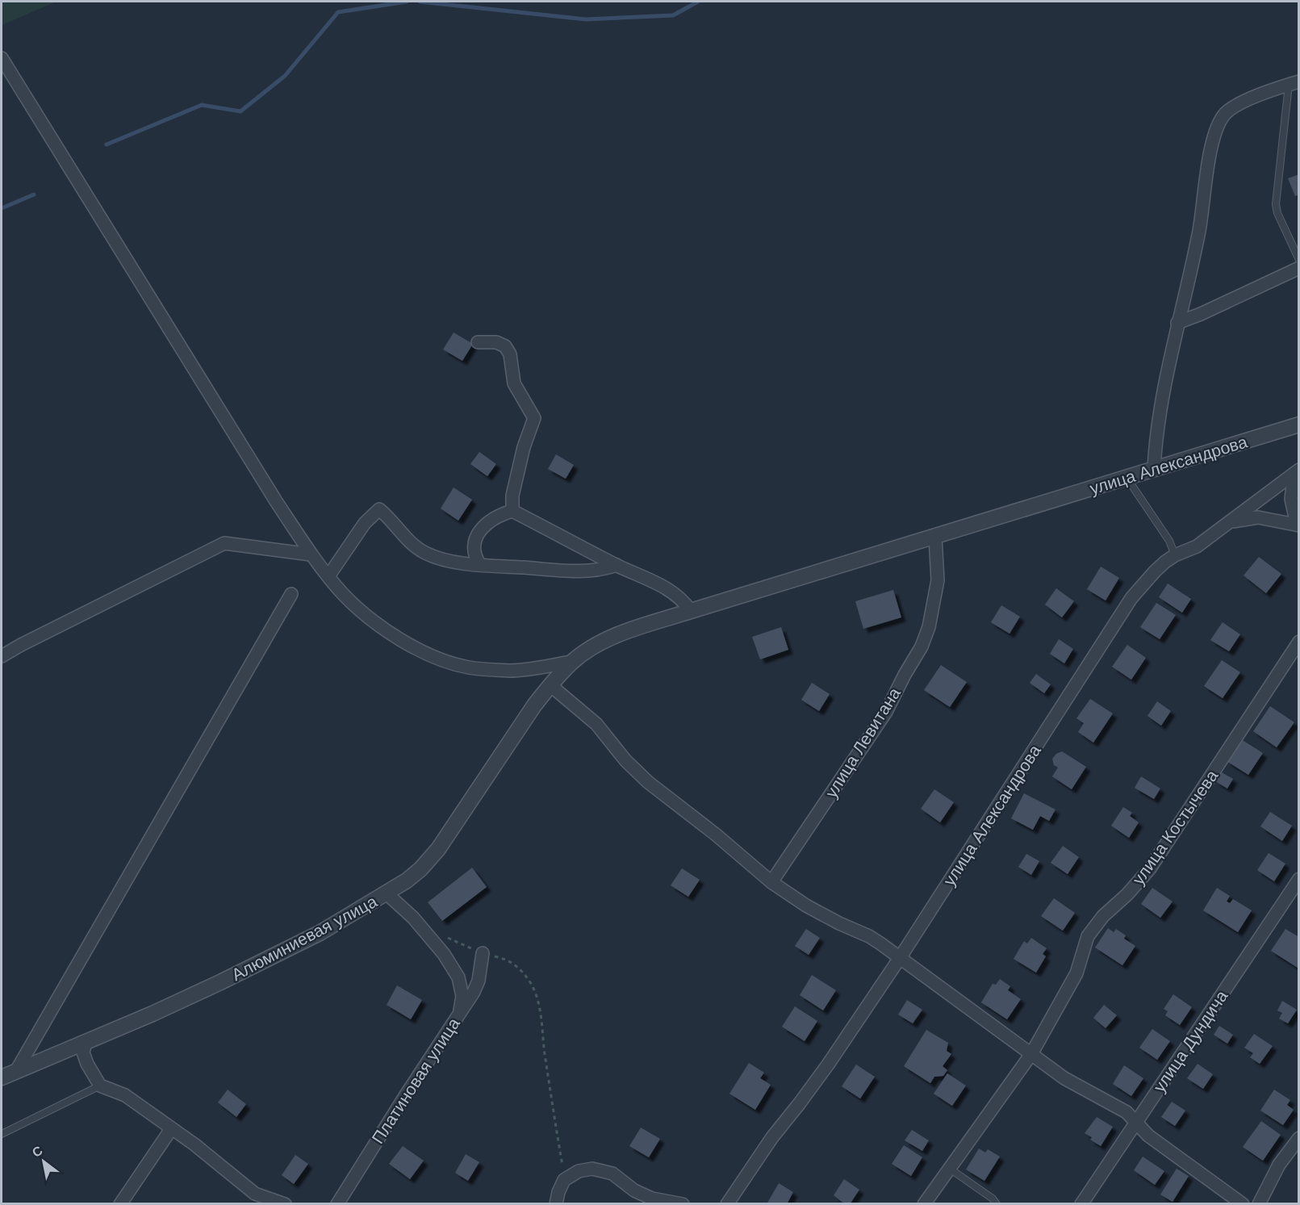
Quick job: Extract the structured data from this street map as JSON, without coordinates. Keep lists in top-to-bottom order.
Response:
{
  "streets": {
    "street": [
      "улица Александрова",
      "улица Левитана",
      "улица Костычева",
      "Алюминиевая улица",
      "улица Дундича",
      "Платиновая улица"
    ]
  },
  "crossings": [
    ["улица Александрова", "улица Левитана"],
    ["улица Александрова", "Алюминиевая улица"]
  ],
  "north": "top left"
}
